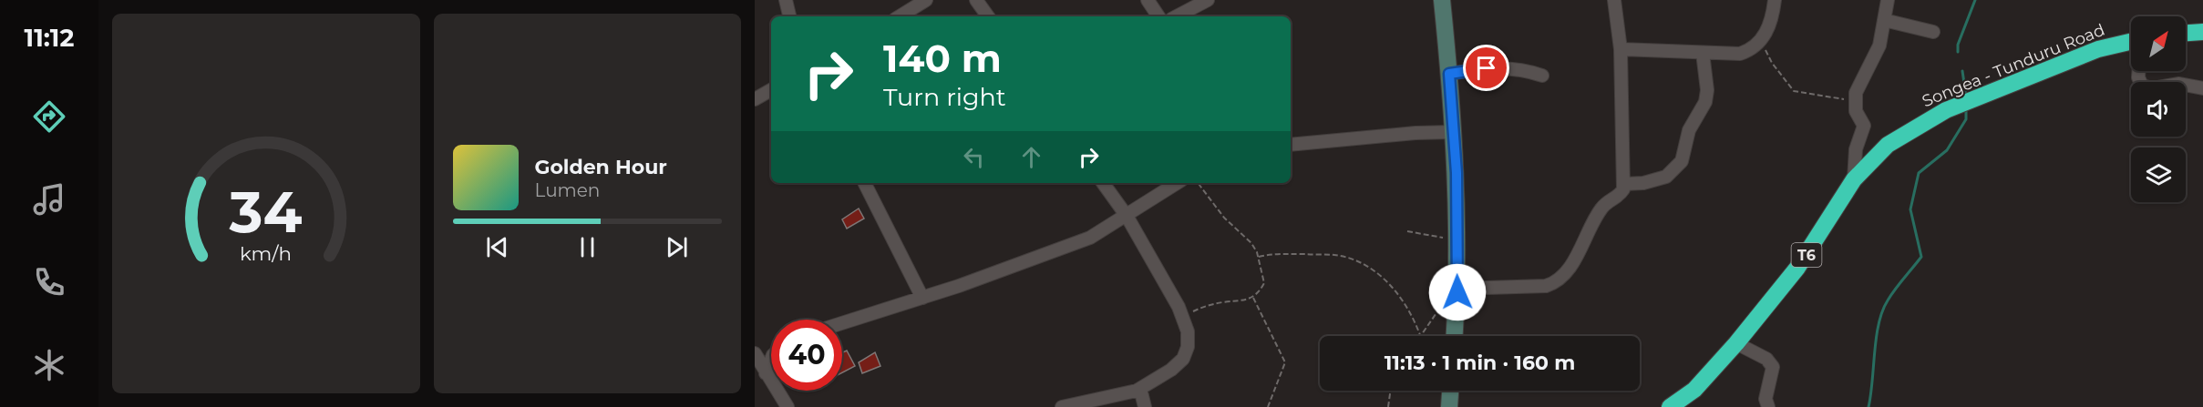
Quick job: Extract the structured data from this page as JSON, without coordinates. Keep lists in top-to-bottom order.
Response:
{
  "streets": {
    "highway": ["Songea - Tunduru Road", "T6"]
  },
  "north": "top right",
  "page": {
    "tabs": "11:12",
    "turn": ["140 m", "Turn right"],
    "song": ["Golden Hour", "Lumen"],
    "limit": "40",
    "trip": "11:13 · 1 min · 160 m",
    "gauge": ["34", "km/h"]
  }
}
